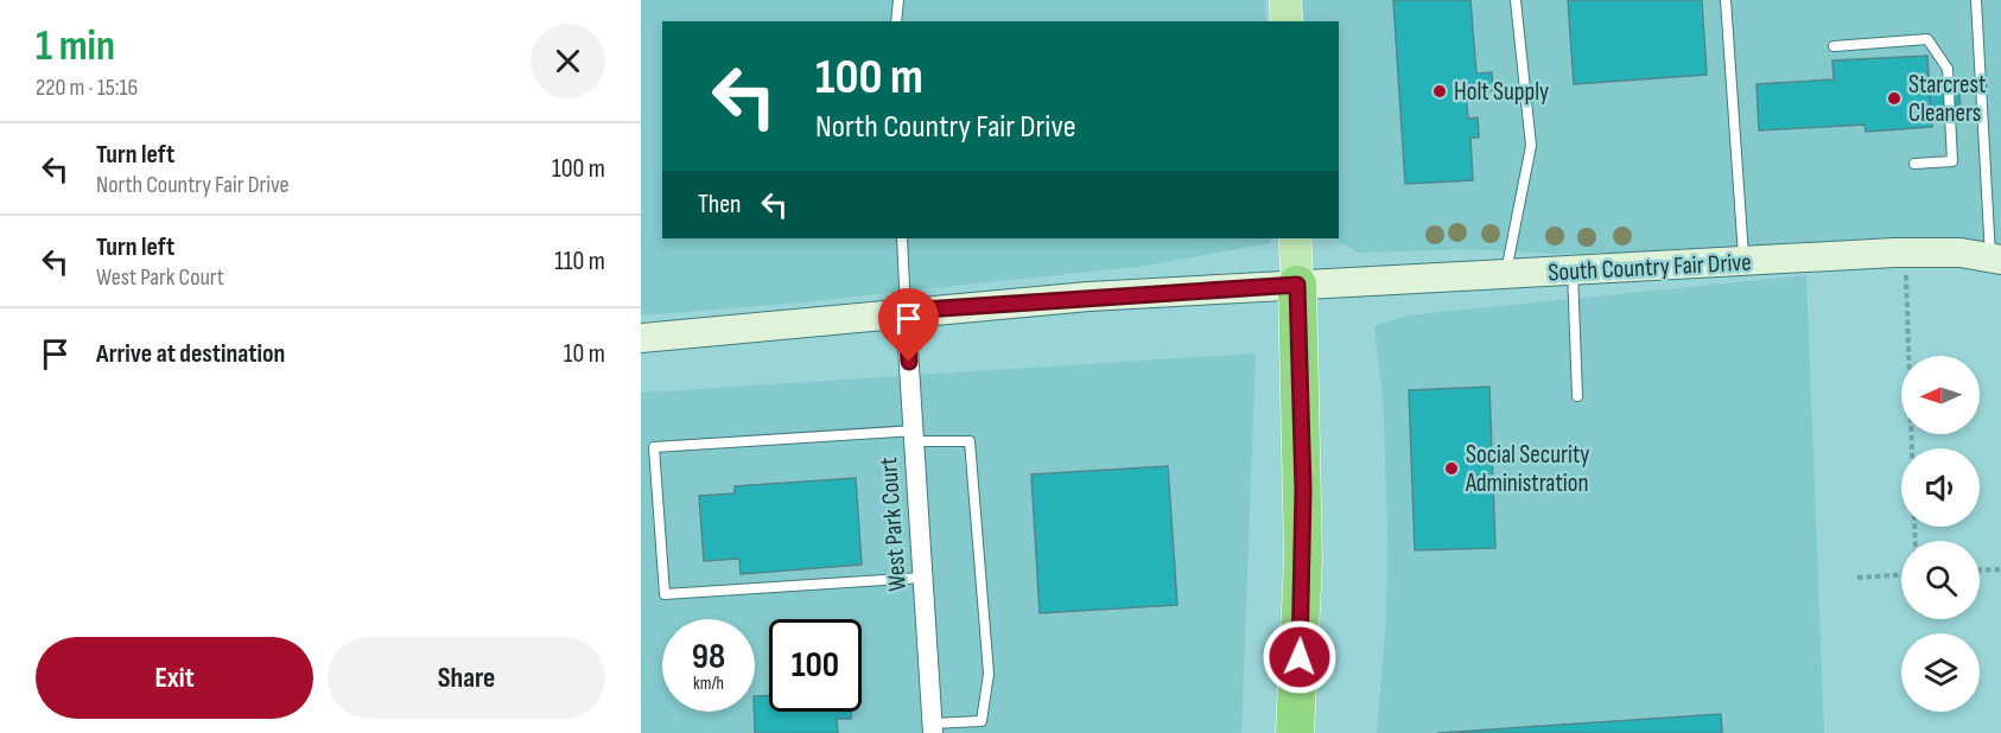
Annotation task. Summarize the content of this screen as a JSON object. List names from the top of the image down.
{
  "streets": {
    "street": ["South Country Fair Drive", "West Park Court"]
  },
  "crossings": [
    ["South Country Fair Drive", "West Park Court"]
  ],
  "places": ["Holt Supply", "Starcrest Cleaners", "Social Security Administration"],
  "north": "left",
  "page": {
    "heading": ["1 min", "220 m · 15:16"],
    "turn": ["100 m", "North Country Fair Drive"],
    "list": [
      {
        "name": "Turn left",
        "note": "North Country Fair Drive",
        "value": "100 m"
      },
      {
        "name": "Turn left",
        "note": "West Park Court",
        "value": "110 m"
      },
      {
        "name": "Arrive at destination",
        "value": "10 m"
      }
    ],
    "then": "Then",
    "speed": "98 km/h",
    "limit": "100",
    "buttons": ["Exit", "Share"]
  }
}
